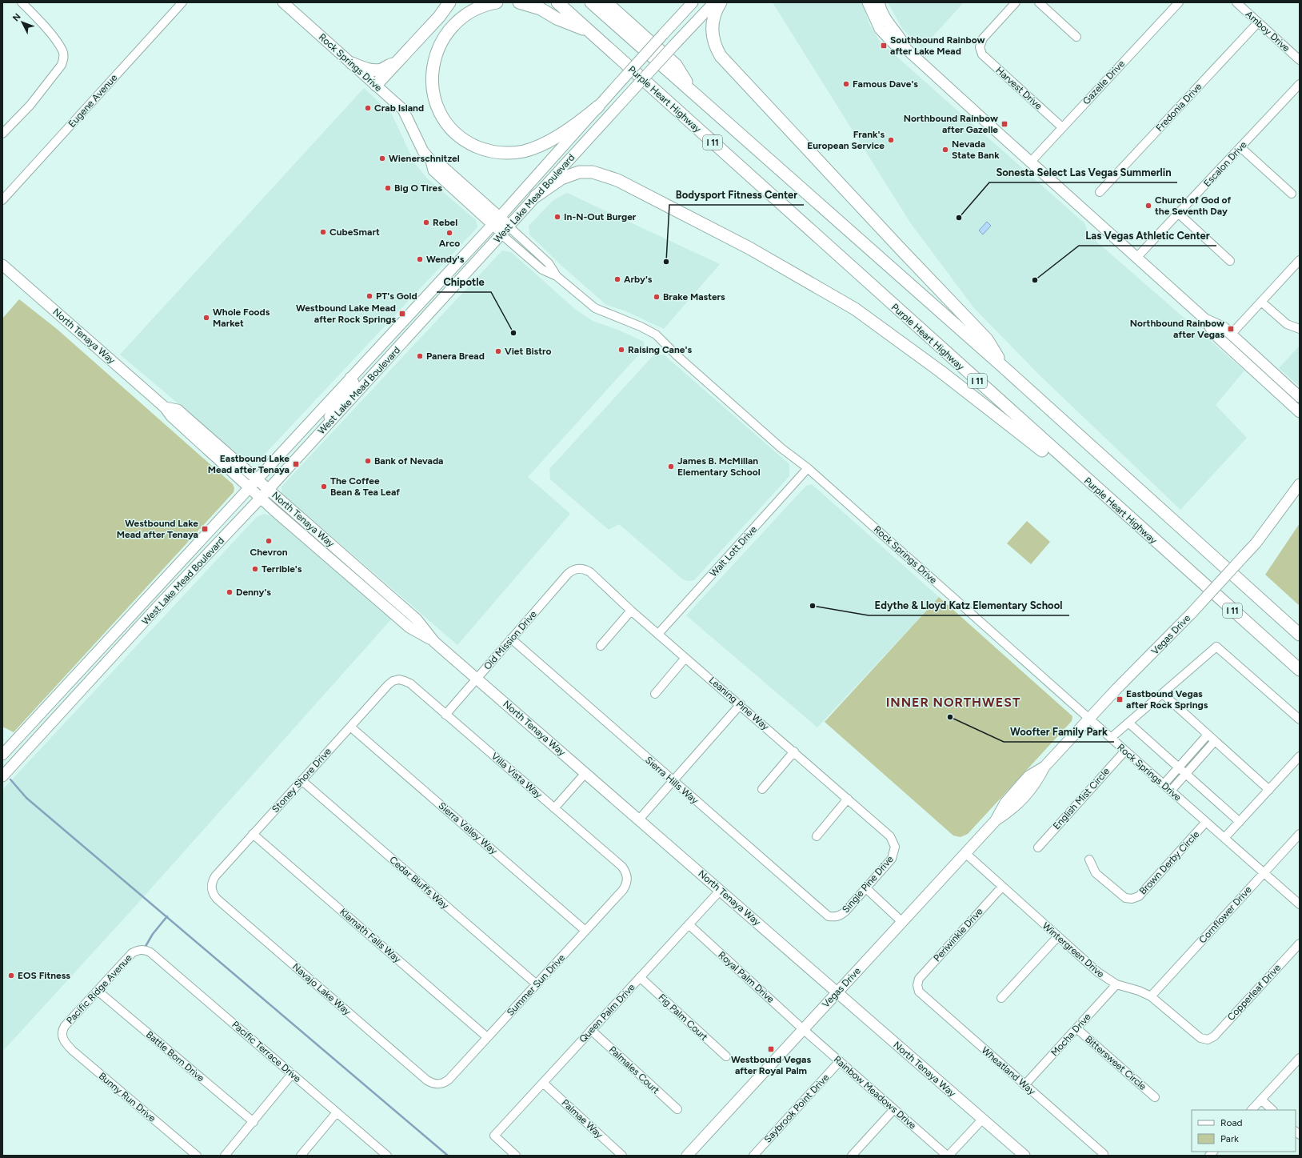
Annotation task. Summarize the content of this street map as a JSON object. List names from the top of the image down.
{
  "streets": {
    "highway": ["Purple Heart Highway", "I 11"],
    "main road": [
      "Rock Springs Drive",
      "West Lake Mead Boulevard",
      "North Tenaya Way",
      "Vegas Drive"
    ],
    "street": [
      "Amboy Drive",
      "Gazelle Drive",
      "Harvest Drive",
      "Eugene Avenue",
      "Fredonia Drive",
      "Escalon Drive",
      "Walt Lott Drive",
      "Old Mission Drive",
      "Leaning Pine Way",
      "Villa Vista Way",
      "Stoney Shore Drive",
      "Sierra Hills Way",
      "English Mist Circle",
      "Sierra Valley Way",
      "Brown Derby Circle",
      "Cedar Bluffs Way",
      "Single Pine Drive",
      "Cornflower Drive",
      "Periwinkle Drive",
      "Klamath Falls Way",
      "Wintergreen Drive",
      "Royal Palm Drive",
      "Summer Sun Drive",
      "Pacific Ridge Avenue",
      "Navajo Lake Way",
      "Copperleaf Drive",
      "Queen Palm Drive",
      "Fig Palm Court",
      "Mocha Drive",
      "Pacific Terrace Drive",
      "Battle Born Drive",
      "Bittersweet Circle",
      "Palmales Court",
      "Wheatland Way",
      "Rainbow Meadows Drive",
      "Bunny Run Drive",
      "Saybrook Point Drive",
      "Palmae Way"
    ]
  },
  "crossings": [
    ["Amboy Drive", "Fredonia Drive"],
    ["Rock Springs Drive", "West Lake Mead Boulevard"],
    ["Rock Springs Drive", "Walt Lott Drive"],
    ["Rock Springs Drive", "Vegas Drive"],
    ["Rock Springs Drive", "English Mist Circle"],
    ["Rock Springs Drive", "Brown Derby Circle"],
    ["Rock Springs Drive", "Cornflower Drive"],
    ["Gazelle Drive", "Harvest Drive"],
    ["West Lake Mead Boulevard", "North Tenaya Way"],
    ["North Tenaya Way", "Vegas Drive"],
    ["North Tenaya Way", "Old Mission Drive"],
    ["North Tenaya Way", "Queen Palm Drive"],
    ["Walt Lott Drive", "Leaning Pine Way"],
    ["Vegas Drive", "Wintergreen Drive"],
    ["Vegas Drive", "Royal Palm Drive"],
    ["Vegas Drive", "Rainbow Meadows Drive"],
    ["Old Mission Drive", "Leaning Pine Way"],
    ["Old Mission Drive", "Villa Vista Way"],
    ["Old Mission Drive", "Sierra Hills Way"],
    ["Leaning Pine Way", "Single Pine Drive"],
    ["Villa Vista Way", "Stoney Shore Drive"],
    ["Villa Vista Way", "Summer Sun Drive"],
    ["Stoney Shore Drive", "Sierra Valley Way"],
    ["Stoney Shore Drive", "Cedar Bluffs Way"],
    ["Stoney Shore Drive", "Klamath Falls Way"],
    ["Stoney Shore Drive", "Navajo Lake Way"],
    ["Sierra Hills Way", "Single Pine Drive"],
    ["Sierra Valley Way", "Summer Sun Drive"],
    ["Cedar Bluffs Way", "Summer Sun Drive"],
    ["Cornflower Drive", "Wintergreen Drive"],
    ["Periwinkle Drive", "Wintergreen Drive"],
    ["Periwinkle Drive", "Wheatland Way"],
    ["Klamath Falls Way", "Summer Sun Drive"],
    ["Wintergreen Drive", "Copperleaf Drive"],
    ["Wintergreen Drive", "Mocha Drive"],
    ["Royal Palm Drive", "Queen Palm Drive"],
    ["Royal Palm Drive", "Rainbow Meadows Drive"],
    ["Summer Sun Drive", "Navajo Lake Way"],
    ["Pacific Ridge Avenue", "Pacific Terrace Drive"],
    ["Pacific Ridge Avenue", "Battle Born Drive"],
    ["Pacific Ridge Avenue", "Bunny Run Drive"],
    ["Queen Palm Drive", "Fig Palm Court"],
    ["Queen Palm Drive", "Palmales Court"],
    ["Queen Palm Drive", "Palmae Way"],
    ["Mocha Drive", "Bittersweet Circle"],
    ["Mocha Drive", "Wheatland Way"],
    ["Rainbow Meadows Drive", "Saybrook Point Drive"]
  ],
  "districts": ["INNER NORTHWEST"],
  "places": {
    "transit": [
      "Southbound Rainbow after Lake Mead",
      "Northbound Rainbow after Gazelle",
      "Westbound Lake Mead after Rock Springs",
      "Northbound Rainbow after Vegas",
      "Eastbound Lake Mead after Tenaya",
      "Westbound Lake Mead after Tenaya",
      "Eastbound Vegas after Rock Springs",
      "Westbound Vegas after Royal Palm"
    ],
    "other": [
      "Famous Dave's",
      "Crab Island",
      "Frank's European Service",
      "Nevada State Bank",
      "Wienerschnitzel",
      "Big O Tires",
      "Church of God of the Seventh Day",
      "In-N-Out Burger",
      "Sonesta Select Las Vegas Summerlin",
      "Rebel",
      "CubeSmart",
      "Arco",
      "Wendy's",
      "Bodysport Fitness Center",
      "Arby's",
      "Las Vegas Athletic Center",
      "PT's Gold",
      "Brake Masters",
      "Whole Foods Market",
      "Chipotle",
      "Raising Cane's",
      "Viet Bistro",
      "Panera Bread",
      "Bank of Nevada",
      "James B. McMillan Elementary School",
      "The Coffee Bean & Tea Leaf",
      "Chevron",
      "Terrible's",
      "Denny's",
      "Edythe & Lloyd Katz Elementary School",
      "Woofter Family Park",
      "EOS Fitness"
    ]
  },
  "legend": ["Road", "Park"],
  "north": "top left"
}
